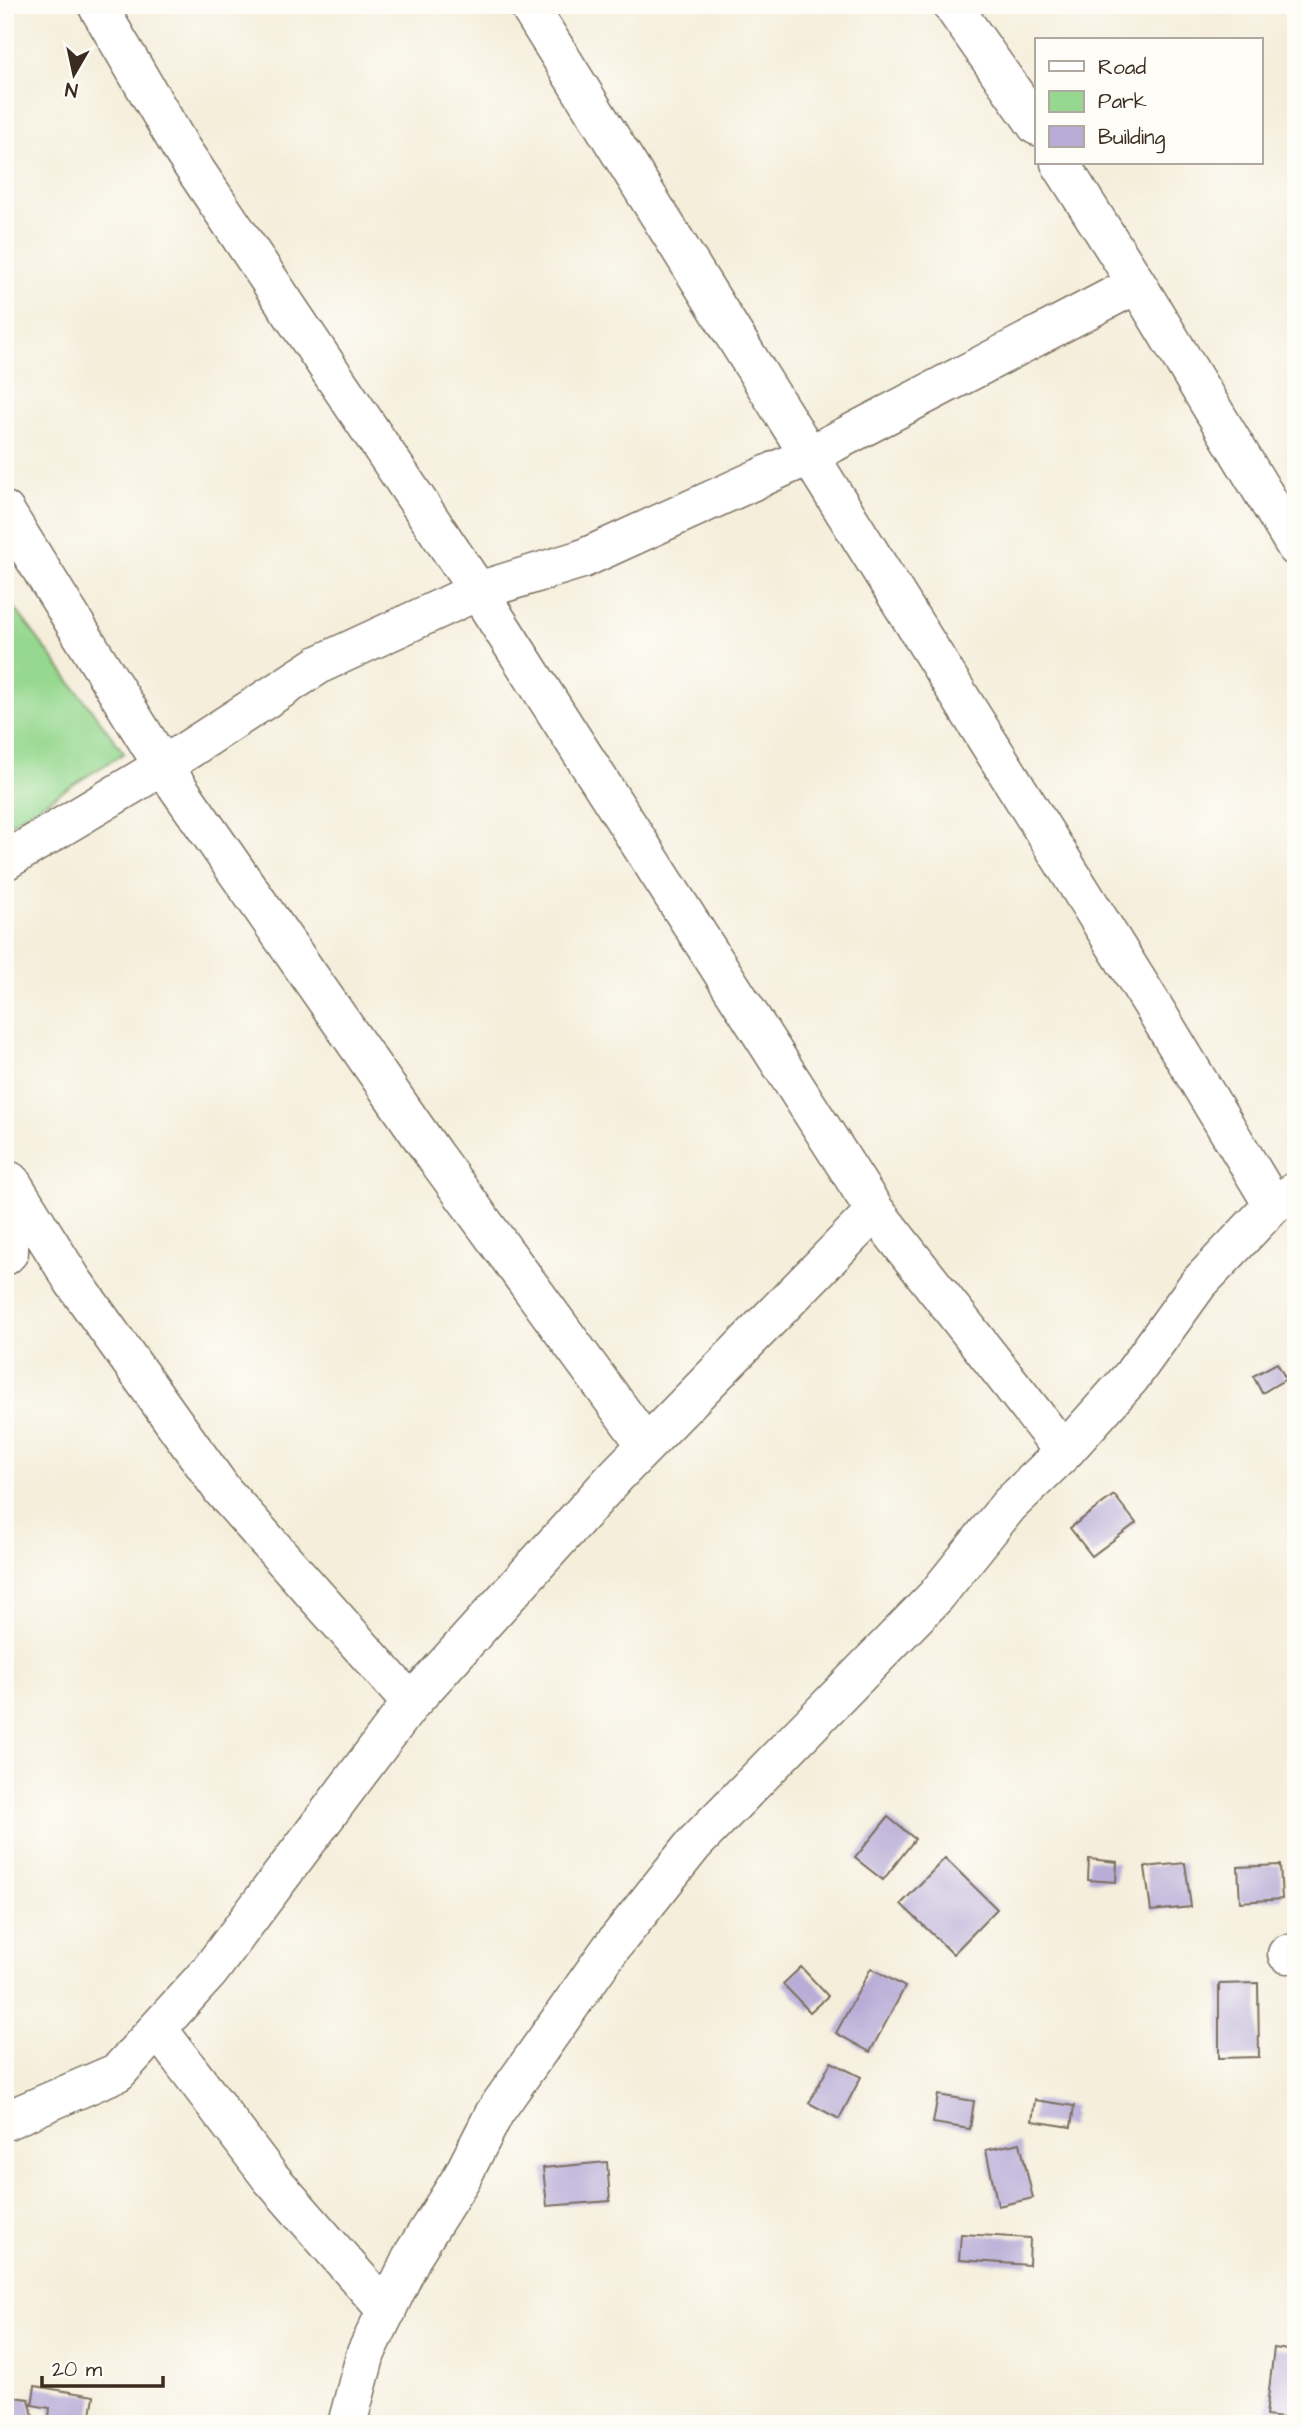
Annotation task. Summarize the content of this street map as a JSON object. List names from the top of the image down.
{
  "legend": ["Road", "Park", "Building"],
  "scale_bar": "20 m",
  "north": "bottom"
}
